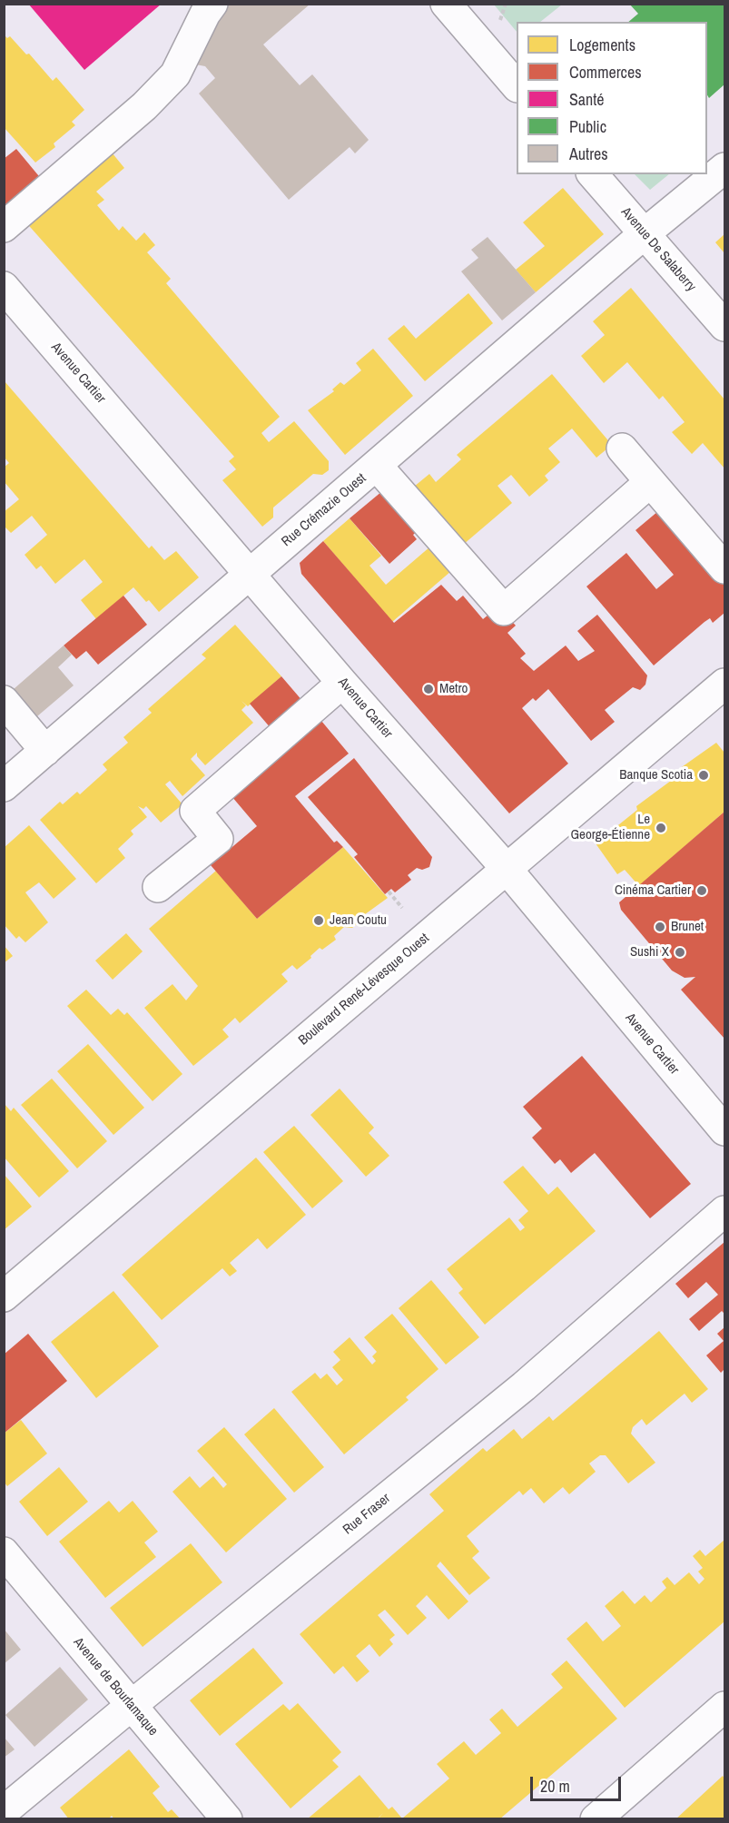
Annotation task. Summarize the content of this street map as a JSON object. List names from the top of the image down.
{
  "streets": {
    "street": [
      "Avenue De Salaberry",
      "Avenue Cartier",
      "Rue Crémazie Ouest",
      "Boulevard René-Lévesque Ouest",
      "Rue Fraser",
      "Avenue de Bourlamaque"
    ]
  },
  "crossings": [
    ["Avenue De Salaberry", "Rue Crémazie Ouest"],
    ["Avenue Cartier", "Rue Crémazie Ouest"],
    ["Avenue Cartier", "Boulevard René-Lévesque Ouest"],
    ["Rue Fraser", "Avenue de Bourlamaque"]
  ],
  "places": [
    "Metro",
    "Banque Scotia",
    "Le George-Étienne",
    "Cinéma Cartier",
    "Jean Coutu",
    "Brunet",
    "Sushi X"
  ],
  "legend": [
    "Logements",
    "Commerces",
    "Santé",
    "Public",
    "Autres"
  ],
  "scale_bar": "20 m"
}
